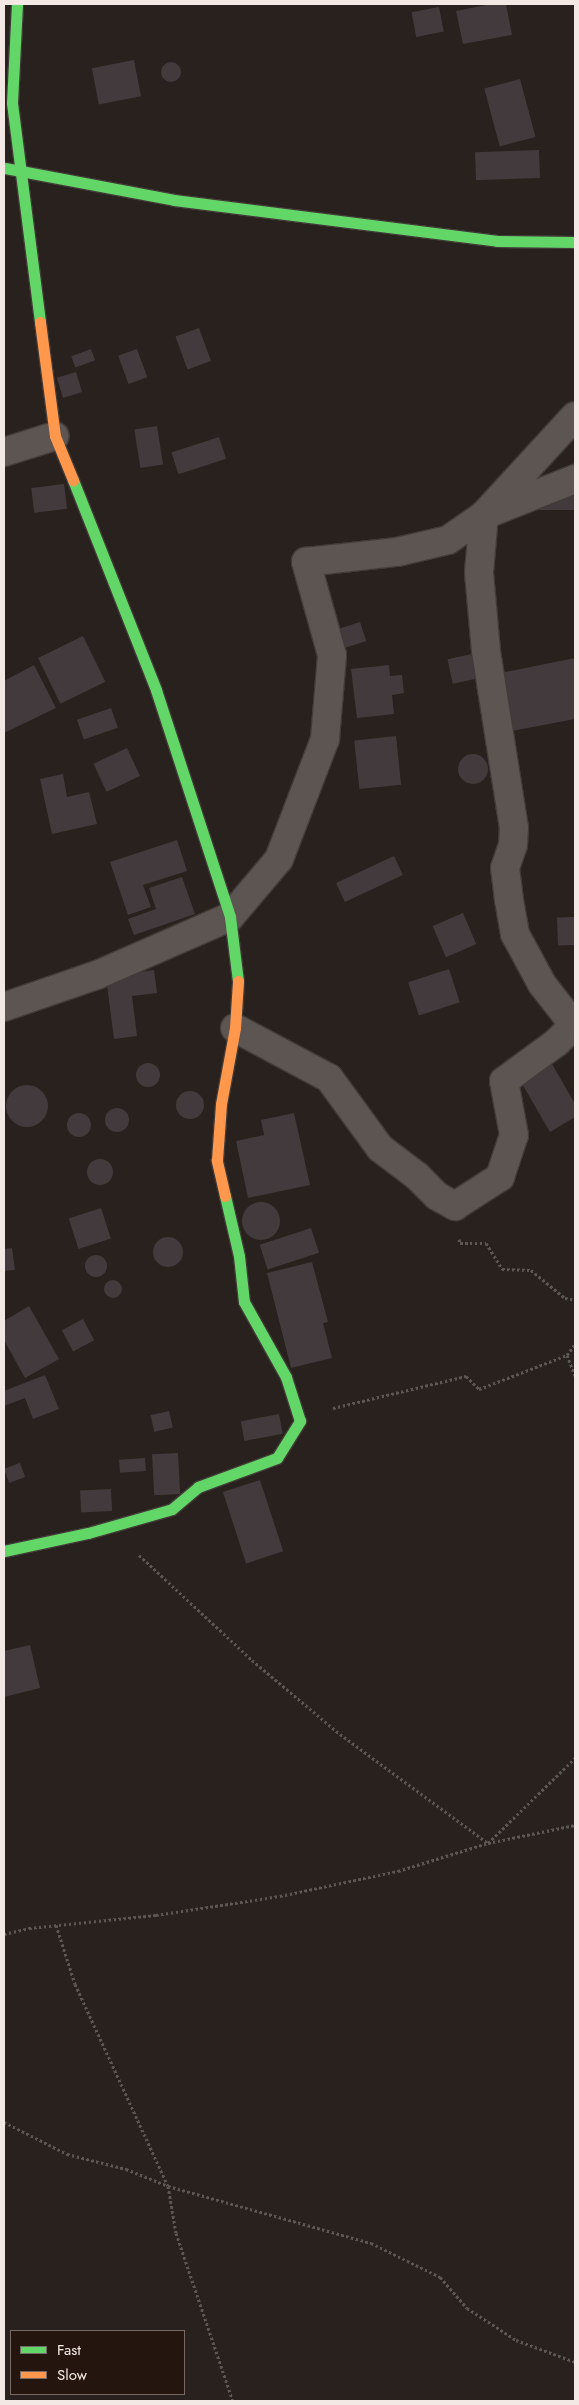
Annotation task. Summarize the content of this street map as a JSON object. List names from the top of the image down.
{
  "legend": ["Fast", "Slow"]
}
